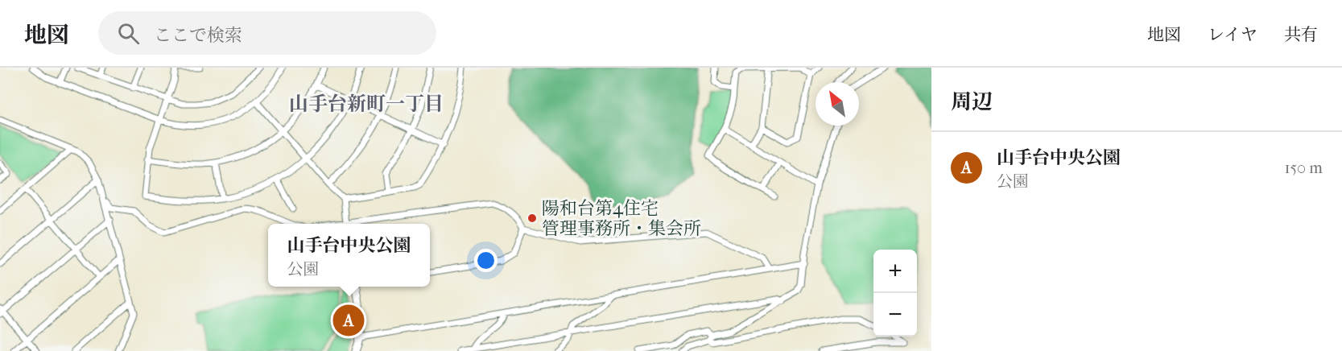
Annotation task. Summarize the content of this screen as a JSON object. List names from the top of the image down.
{
  "districts": ["山手台新町一丁目"],
  "places": ["陽和台第4住宅 管理事務所・集会所"],
  "north": "top left",
  "page": {
    "header": "地図",
    "search": "ここで検索",
    "nav": ["地図", "レイヤ", "共有"],
    "heading": "周辺",
    "list": [
      {
        "mark": "A",
        "name": "山手台中央公園",
        "note": "公園",
        "value": "150 m"
      }
    ],
    "popup": ["山手台中央公園", "公園"],
    "map_buttons": ["+", "−"],
    "pins": "A"
  }
}
